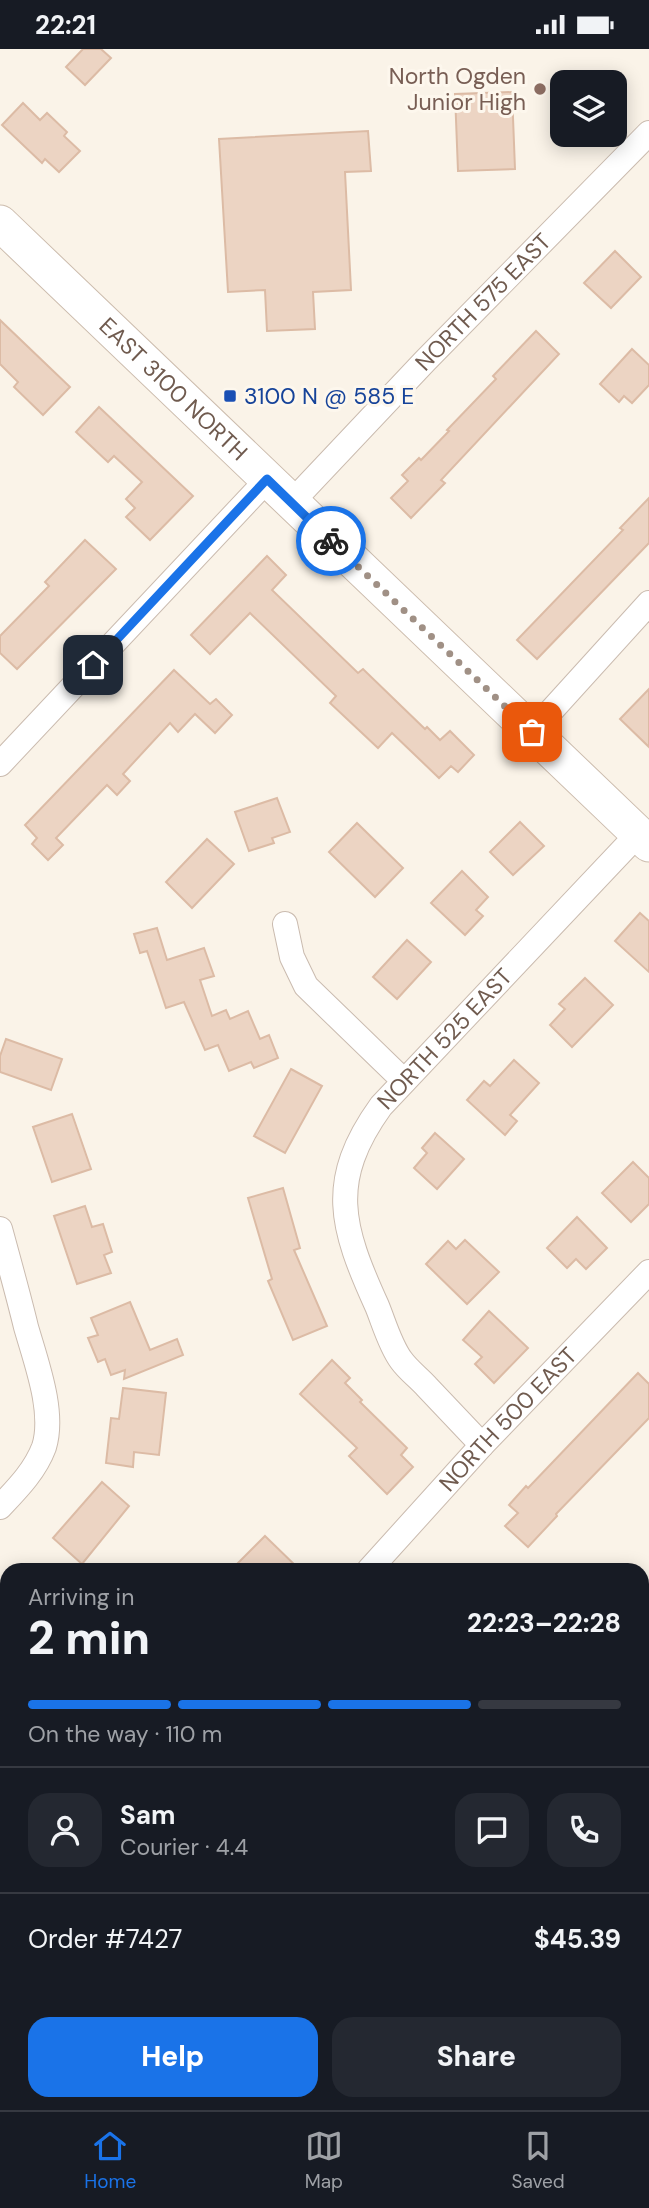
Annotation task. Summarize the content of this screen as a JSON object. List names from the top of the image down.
{
  "streets": {
    "main road": ["EAST 3100 NORTH"],
    "street": ["NORTH 575 EAST", "NORTH 525 EAST", "NORTH 500 EAST"]
  },
  "crossings": [
    ["NORTH 575 EAST", "EAST 3100 NORTH"],
    ["EAST 3100 NORTH", "NORTH 525 EAST"],
    ["NORTH 525 EAST", "NORTH 500 EAST"]
  ],
  "places": {
    "other": ["North Ogden Junior High"],
    "transit": ["3100 N @ 585 E"]
  },
  "page": {
    "status": "22:21",
    "heading": ["2 min", "Arriving in", "22:23–22:28"],
    "panel": [
      "Sam",
      "Courier · 4.4",
      "Order #7427",
      "$45.39"
    ],
    "bar": "On the way · 110 m",
    "buttons": ["Help", "Share"],
    "tabs": ["Home", "Map", "Saved"]
  }
}
